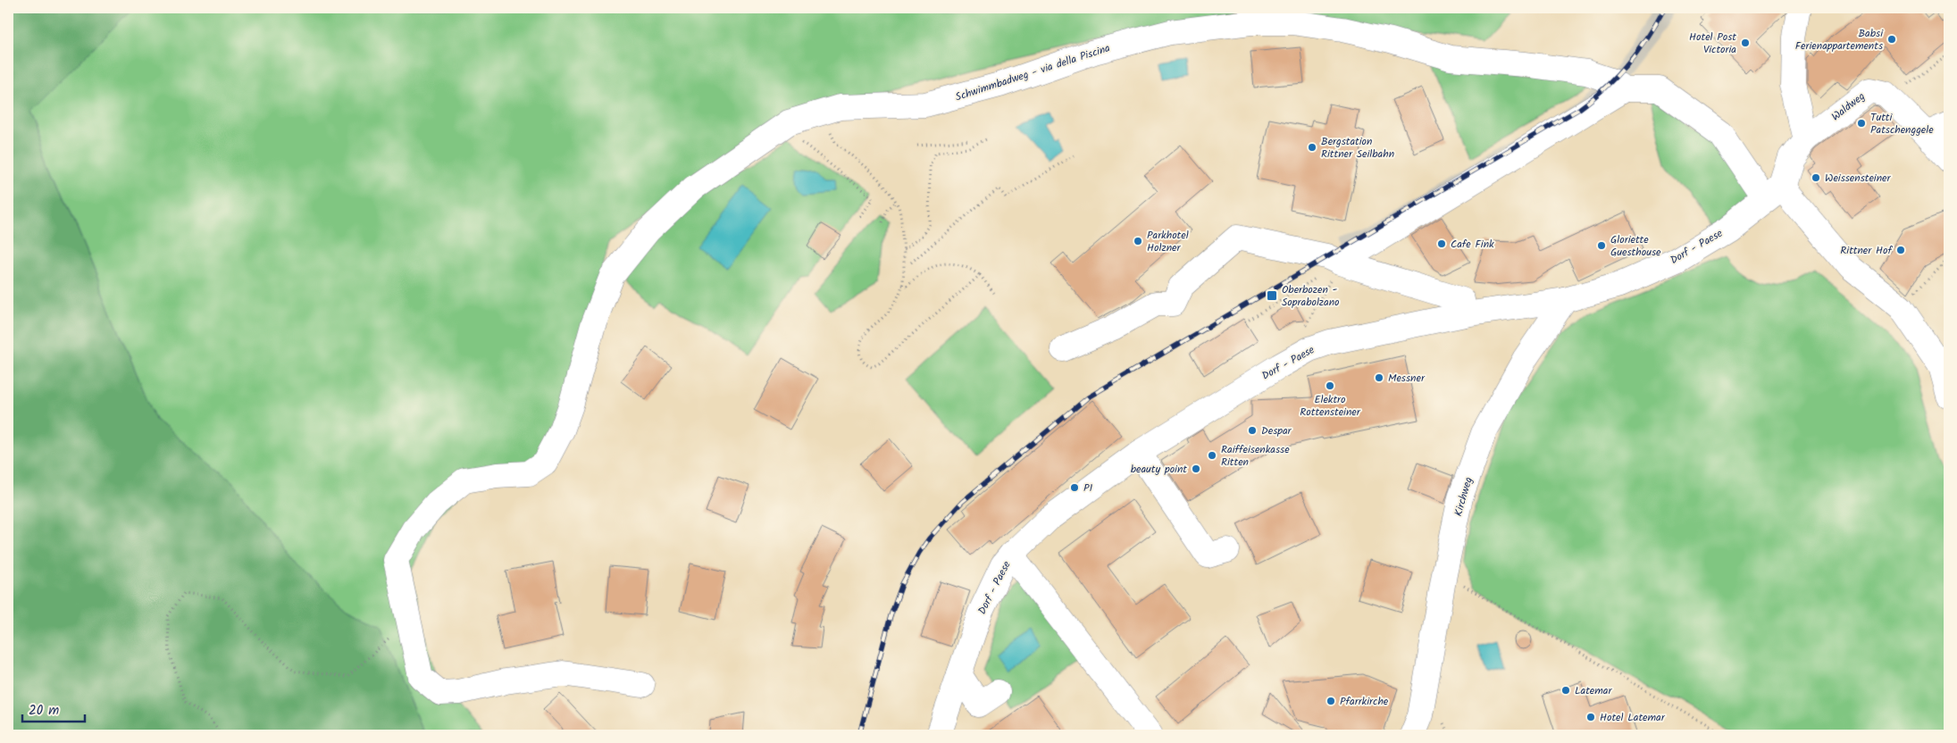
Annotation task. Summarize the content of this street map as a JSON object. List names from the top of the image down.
{
  "streets": {
    "street": [
      "Schwimmbadweg - via della Piscina",
      "Waldweg",
      "Dorf - Paese",
      "Kirchweg"
    ]
  },
  "crossings": [
    ["Schwimmbadweg - via della Piscina", "Dorf - Paese"],
    ["Dorf - Paese", "Kirchweg"]
  ],
  "places": {
    "other": [
      "Babsi Ferienappartements",
      "Hotel Post Victoria",
      "Tutti Patschenggele",
      "Bergstation Rittner Seilbahn",
      "Weissensteiner",
      "Parkhotel Holzner",
      "Cafe Fink",
      "Gloriette Guesthouse",
      "Rittner Hof",
      "Messner",
      "Elektro Rottensteiner",
      "Despar",
      "Raiffeisenkasse Ritten",
      "beauty point",
      "P1",
      "Latemar",
      "Pfarrkirche",
      "Hotel Latemar"
    ],
    "transit": ["Oberbozen - Soprabolzano"]
  },
  "scale_bar": "20 m"
}
